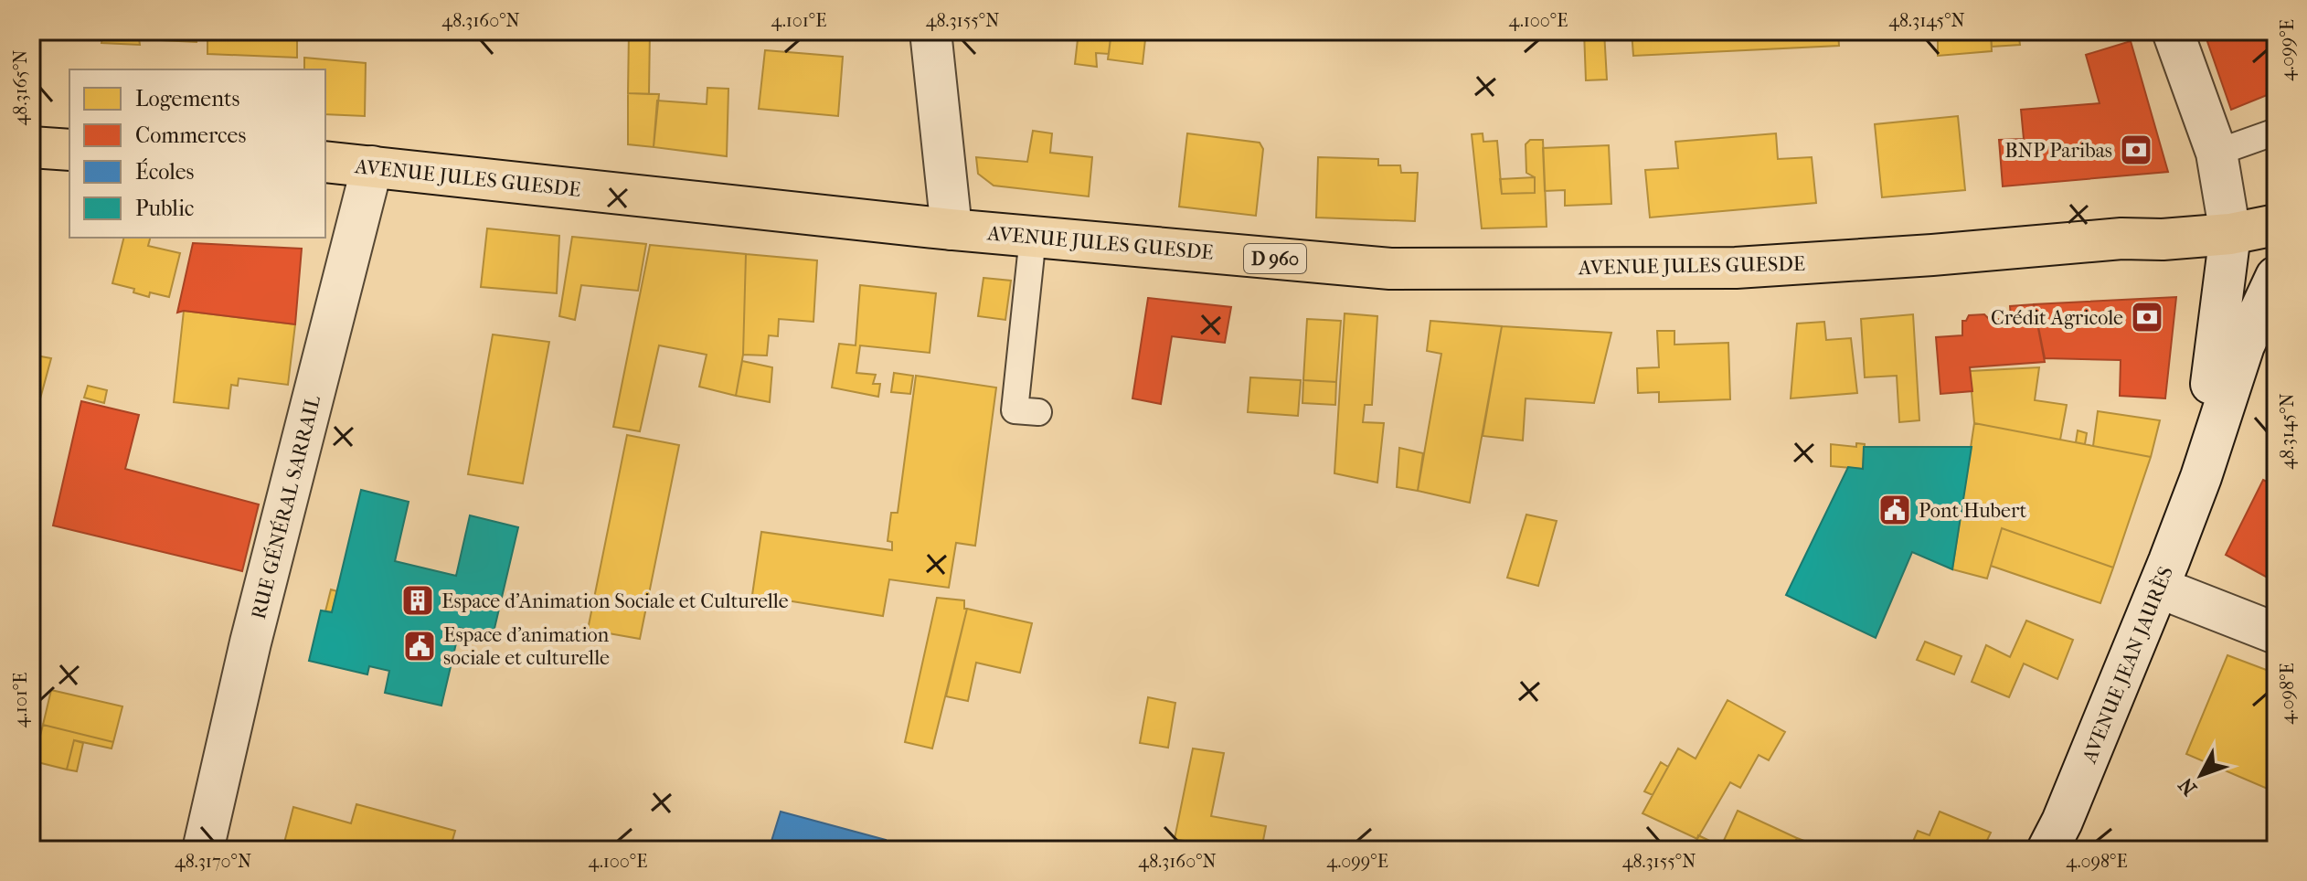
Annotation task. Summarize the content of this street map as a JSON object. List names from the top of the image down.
{
  "streets": {
    "main road": ["AVENUE JULES GUESDE", "D 960"],
    "street": ["RUE GÉNÉRAL SARRAIL", "AVENUE JEAN JAURÈS"]
  },
  "crossings": [
    ["AVENUE JULES GUESDE", "D 960"],
    ["AVENUE JULES GUESDE", "RUE GÉNÉRAL SARRAIL"],
    ["AVENUE JULES GUESDE", "AVENUE JEAN JAURÈS"],
    ["D 960", "AVENUE JEAN JAURÈS"]
  ],
  "places": {
    "bank": ["BNP Paribas", "Crédit Agricole"],
    "public building": ["Pont Hubert", "Espace d'animation sociale et culturelle"],
    "building": ["Espace d’Animation Sociale et Culturelle"]
  },
  "legend": [
    "Logements",
    "Commerces",
    "Écoles",
    "Public"
  ],
  "north": "bottom left",
  "coordinates": [
    "48.3160°N",
    "4.101°E",
    "48.3155°N",
    "4.100°E",
    "48.3145°N",
    "4.099°E",
    "48.3165°N",
    "4.098°E",
    "48.3170°N"
  ]
}
